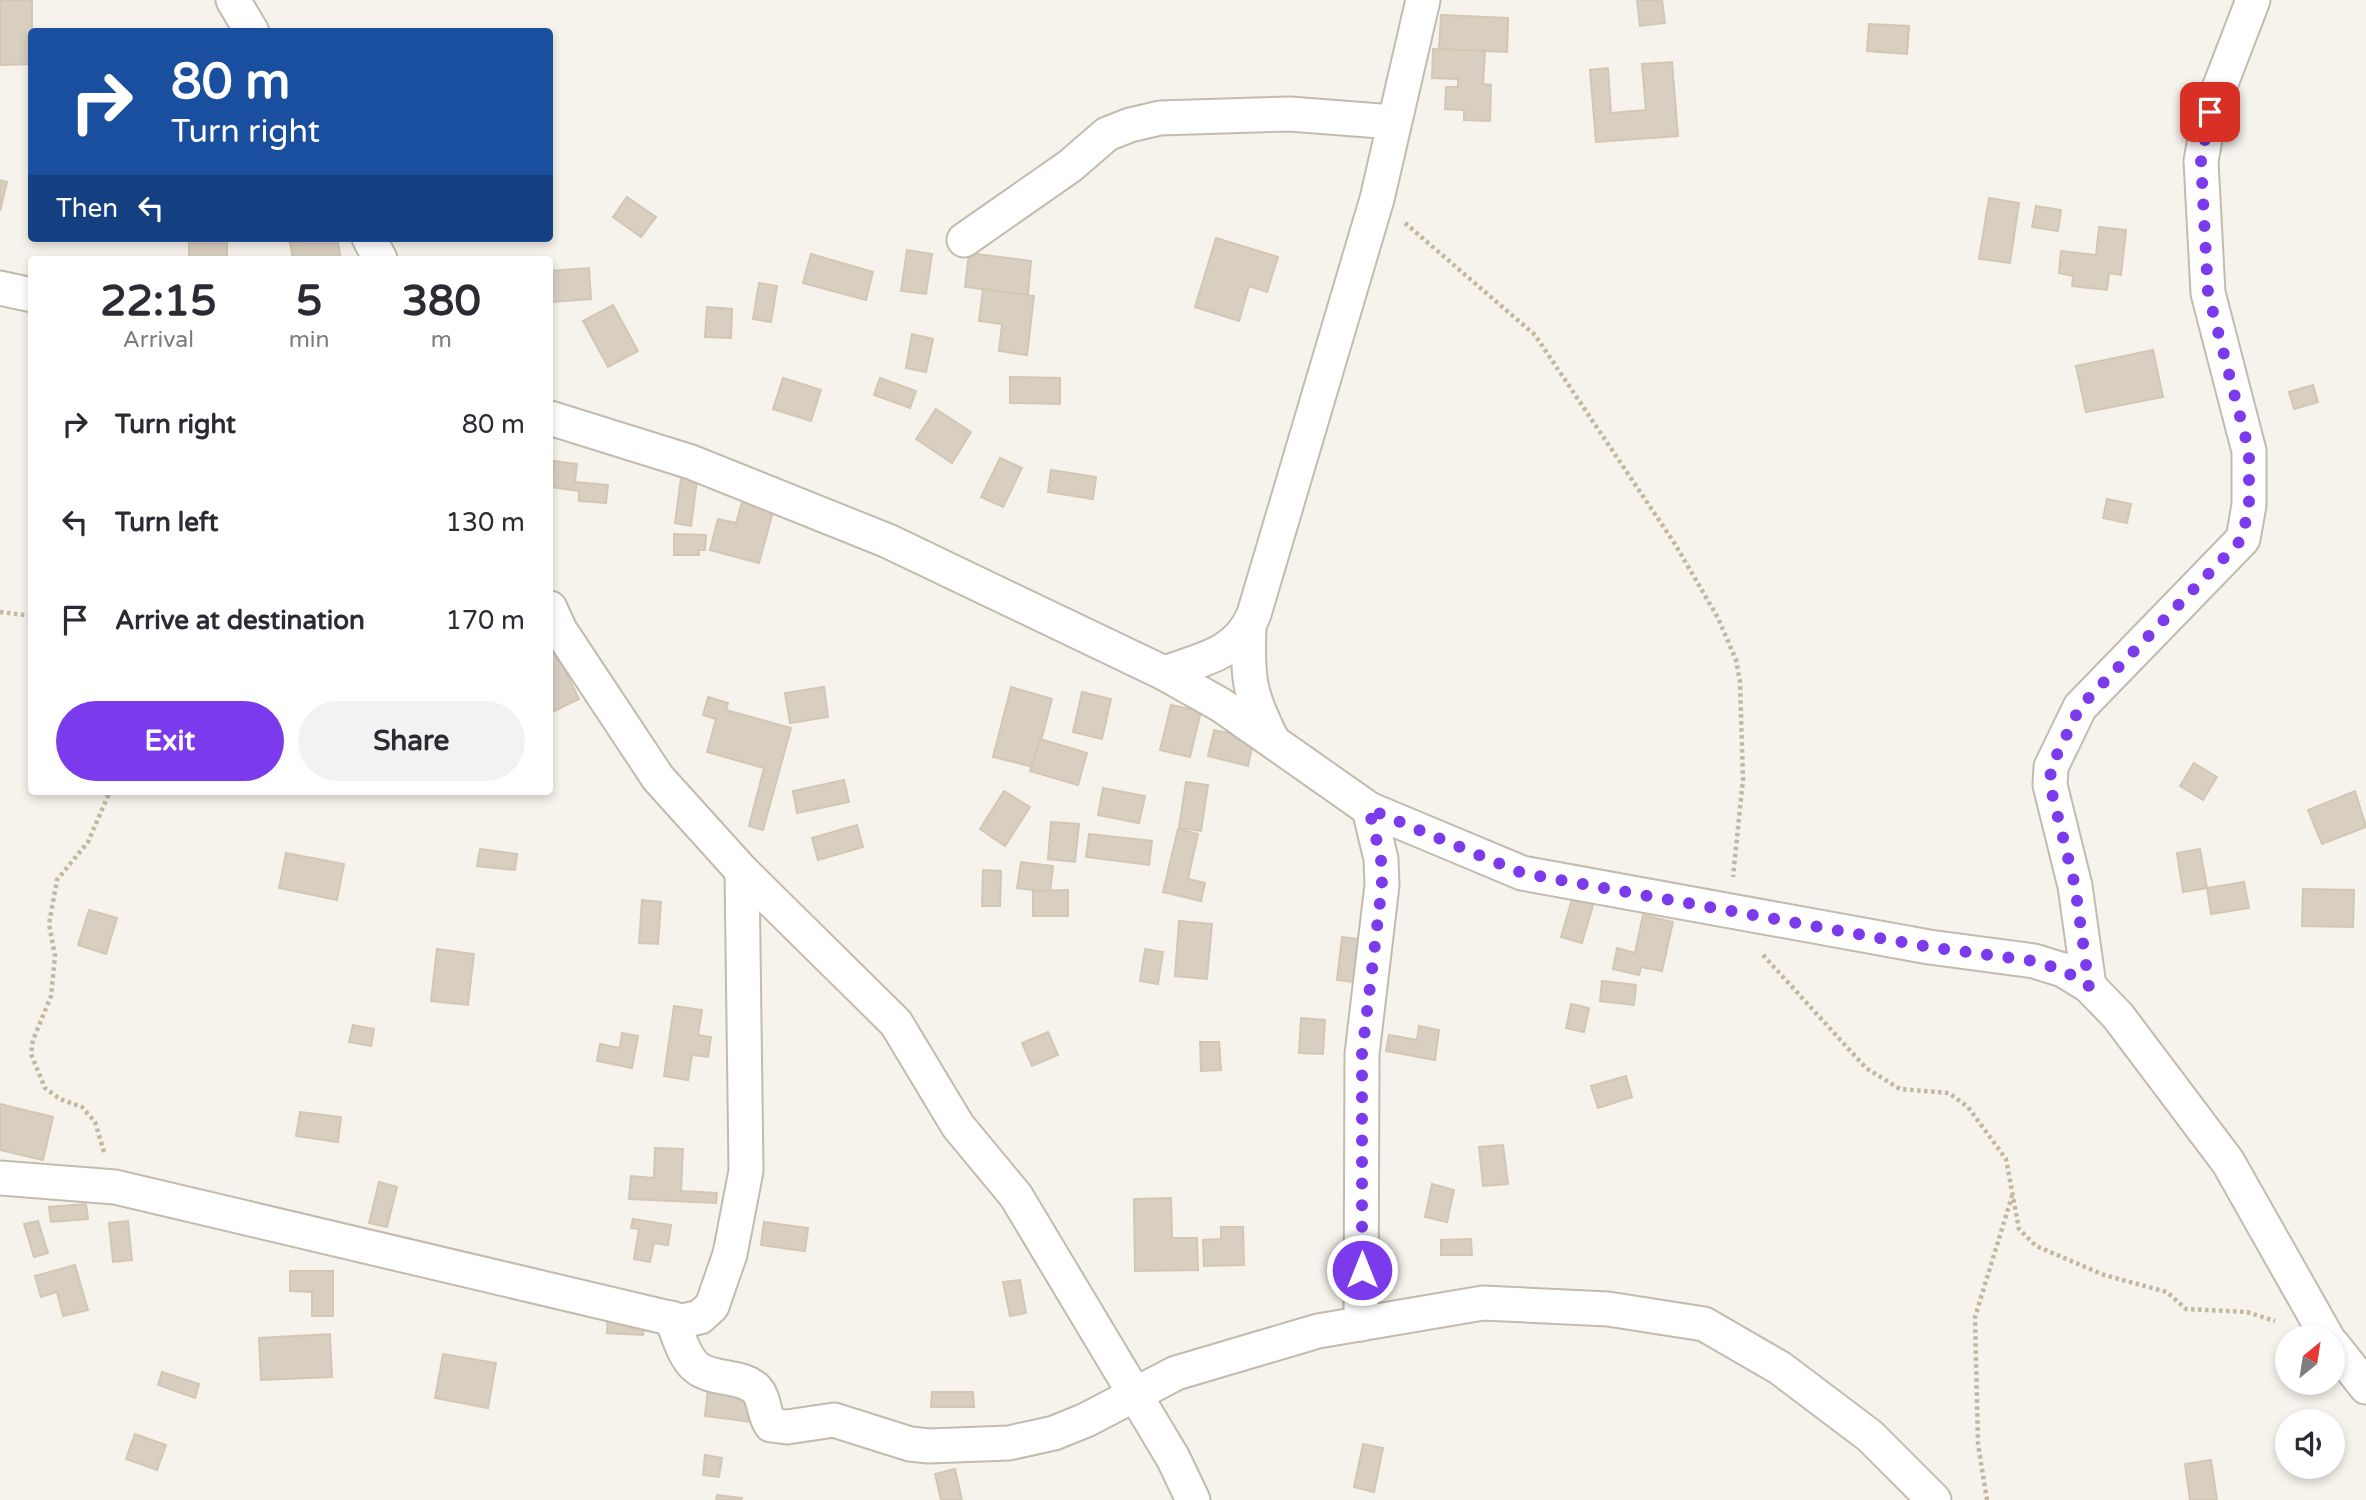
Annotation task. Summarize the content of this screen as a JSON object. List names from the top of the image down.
{
  "north": "top right",
  "page": {
    "turn": ["80 m", "Turn right"],
    "then": "Then",
    "eta": [
      "22:15",
      "Arrival",
      "5",
      "min",
      "380",
      "m"
    ],
    "list": [
      {
        "name": "Turn right",
        "value": "80 m"
      },
      {
        "name": "Turn left",
        "value": "130 m"
      },
      {
        "name": "Arrive at destination",
        "value": "170 m"
      }
    ],
    "buttons": ["Exit", "Share"]
  }
}
